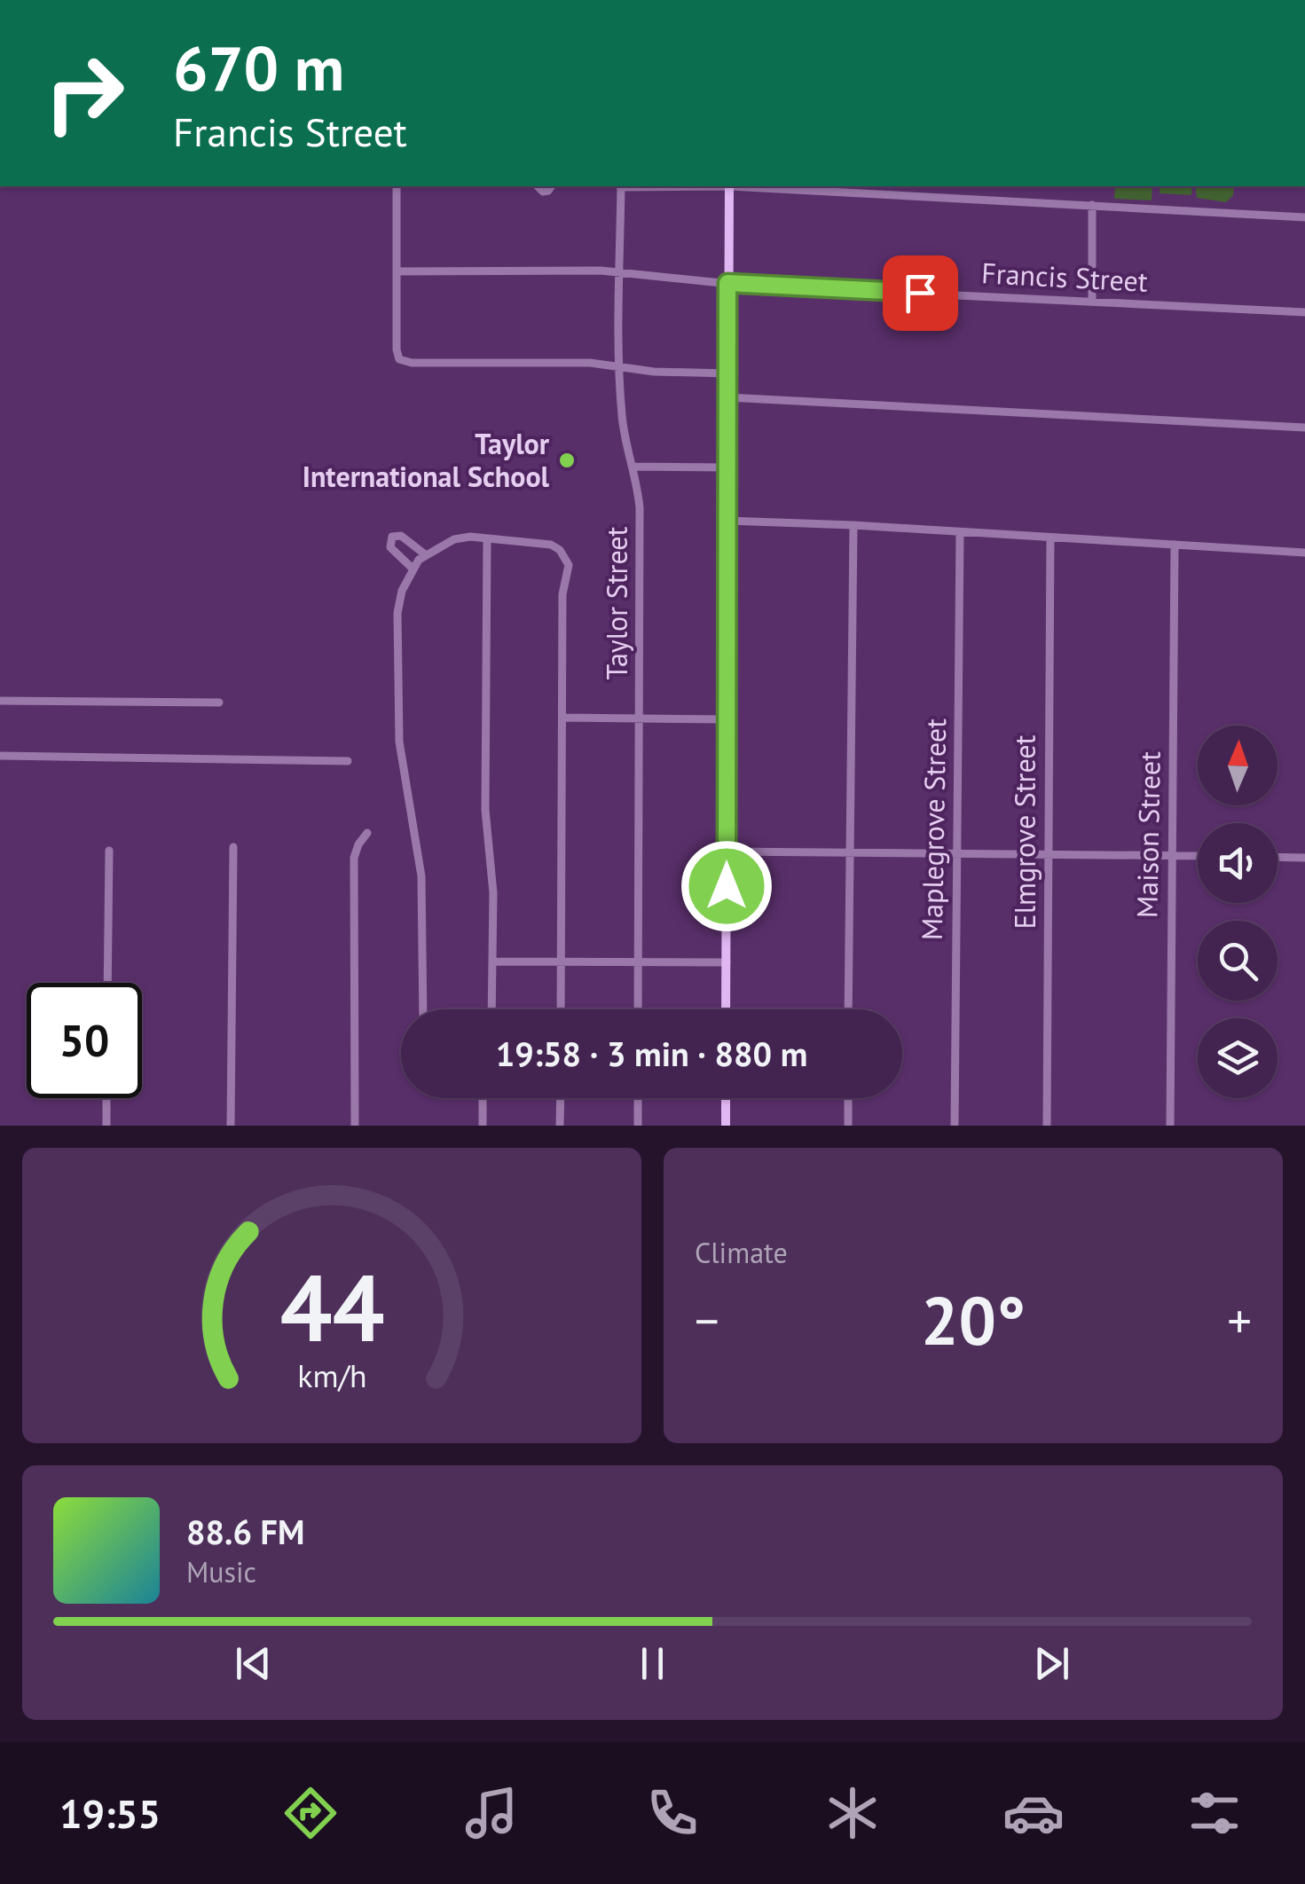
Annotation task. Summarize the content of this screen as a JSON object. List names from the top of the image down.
{
  "streets": {
    "street": [
      "Francis Street",
      "Taylor Street",
      "Maplegrove Street",
      "Elmgrove Street",
      "Maison Street"
    ]
  },
  "crossings": [
    ["Francis Street", "Taylor Street"]
  ],
  "places": ["Taylor International School"],
  "north": "top",
  "page": {
    "turn": ["670 m", "Francis Street"],
    "limit": "50",
    "trip": "19:58 · 3 min · 880 m",
    "tile": "Climate",
    "heat": ["−", "20°", "+"],
    "song": ["88.6 FM", "Music"],
    "tabs": "19:55",
    "gauge": ["44", "km/h"]
  }
}
